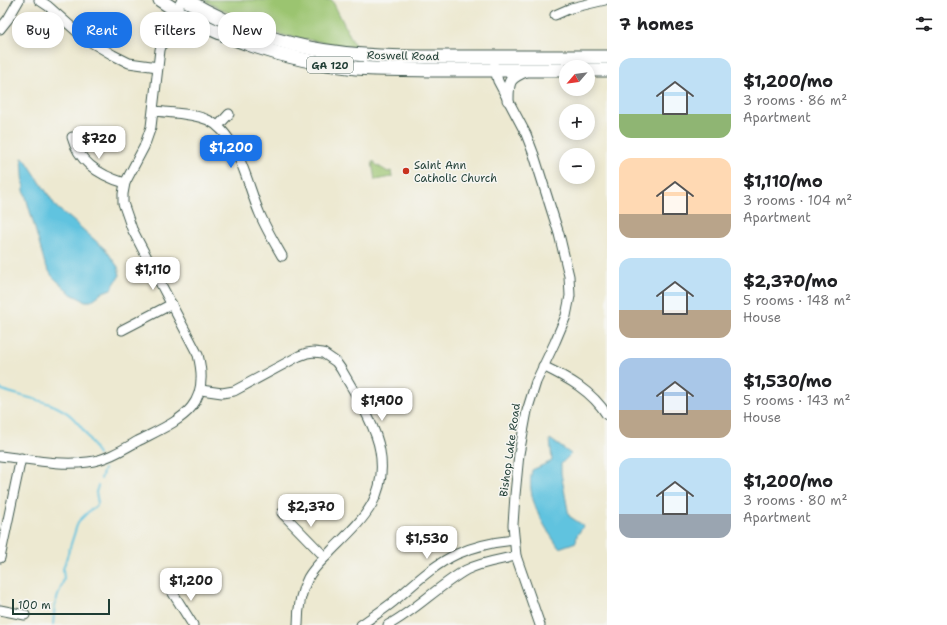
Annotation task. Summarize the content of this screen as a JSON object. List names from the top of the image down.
{
  "streets": {
    "highway": ["Roswell Road", "GA 120"],
    "street": ["Bishop Lake Road"]
  },
  "crossings": [
    ["Roswell Road", "Bishop Lake Road"]
  ],
  "places": ["Saint Ann Catholic Church"],
  "scale_bar": "100 m",
  "north": "bottom left",
  "page": {
    "heading": "7 homes",
    "chip": [
      "Buy",
      "Rent",
      "Filters",
      "New"
    ],
    "list": [
      {
        "name": "$1,200/mo",
        "note": "3 rooms · 86 m² · Apartment"
      },
      {
        "name": "$1,110/mo",
        "note": "3 rooms · 104 m² · Apartment"
      },
      {
        "name": "$2,370/mo",
        "note": "5 rooms · 148 m² · House"
      },
      {
        "name": "$1,530/mo",
        "note": "5 rooms · 143 m² · House"
      },
      {
        "name": "$1,200/mo",
        "note": "3 rooms · 80 m² · Apartment"
      }
    ],
    "map_buttons": ["+", "−"],
    "price": [
      "$720",
      "$1,200",
      "$1,110",
      "$1,900",
      "$2,370",
      "$1,530",
      "$1,200"
    ],
    "scale": "100 m"
  }
}
